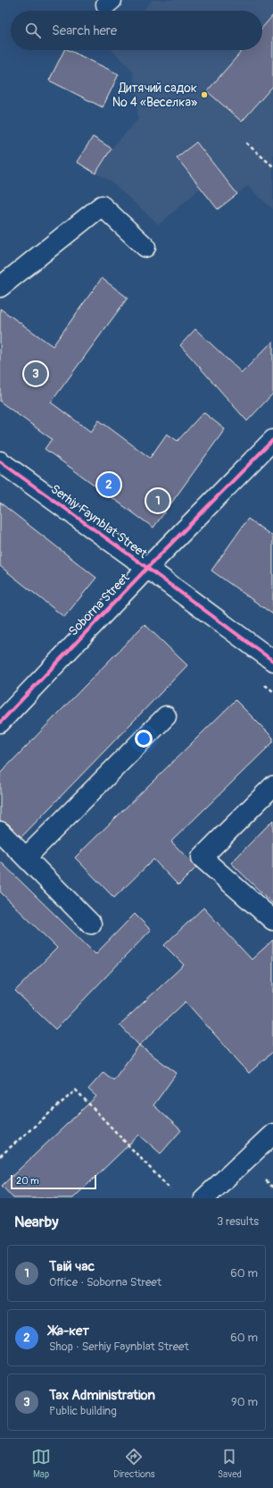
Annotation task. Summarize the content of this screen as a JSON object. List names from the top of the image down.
{
  "streets": {
    "street": ["Serhiy Faynblat Street", "Soborna Street"]
  },
  "crossings": [
    ["Serhiy Faynblat Street", "Soborna Street"]
  ],
  "places": ["Дитячий садок № 4 «Веселка»"],
  "scale_bar": "20 m",
  "page": {
    "search": "Search here",
    "pins": ["3", "2", "1"],
    "scale": "20 m",
    "heading": ["Nearby", "3 results"],
    "list": [
      {
        "mark": "1",
        "name": "Твій час",
        "note": "Office · Soborna Street",
        "value": "60 m"
      },
      {
        "mark": "2",
        "name": "Жа-кет",
        "note": "Shop · Serhiy Faynblat Street",
        "value": "60 m"
      },
      {
        "mark": "3",
        "name": "Tax Administration",
        "note": "Public building",
        "value": "90 m"
      }
    ],
    "nav": ["Map", "Directions", "Saved"]
  }
}
